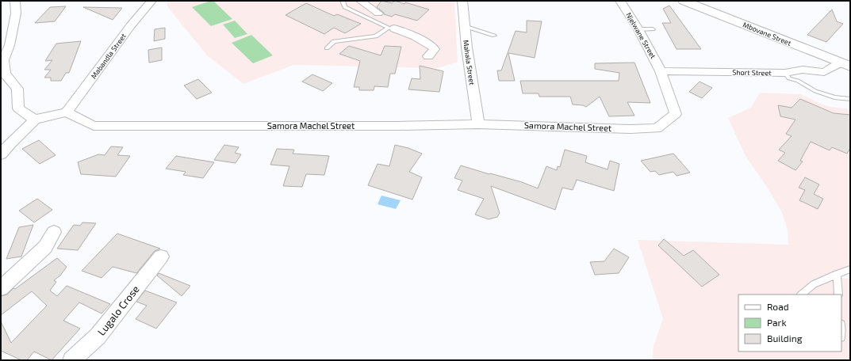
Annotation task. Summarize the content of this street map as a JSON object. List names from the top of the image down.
{
  "streets": {
    "street": [
      "Mbovane Street",
      "Njelwane Street",
      "Mabandla Street",
      "Mahala Street",
      "Short Street",
      "Samora Machel Street",
      "Lugalo Crose"
    ]
  },
  "crossings": [
    ["Mbovane Street", "Short Street"],
    ["Njelwane Street", "Short Street"],
    ["Njelwane Street", "Samora Machel Street"],
    ["Mabandla Street", "Samora Machel Street"],
    ["Mahala Street", "Samora Machel Street"],
    ["Short Street", "Samora Machel Street"]
  ],
  "legend": ["Road", "Park", "Building"]
}
